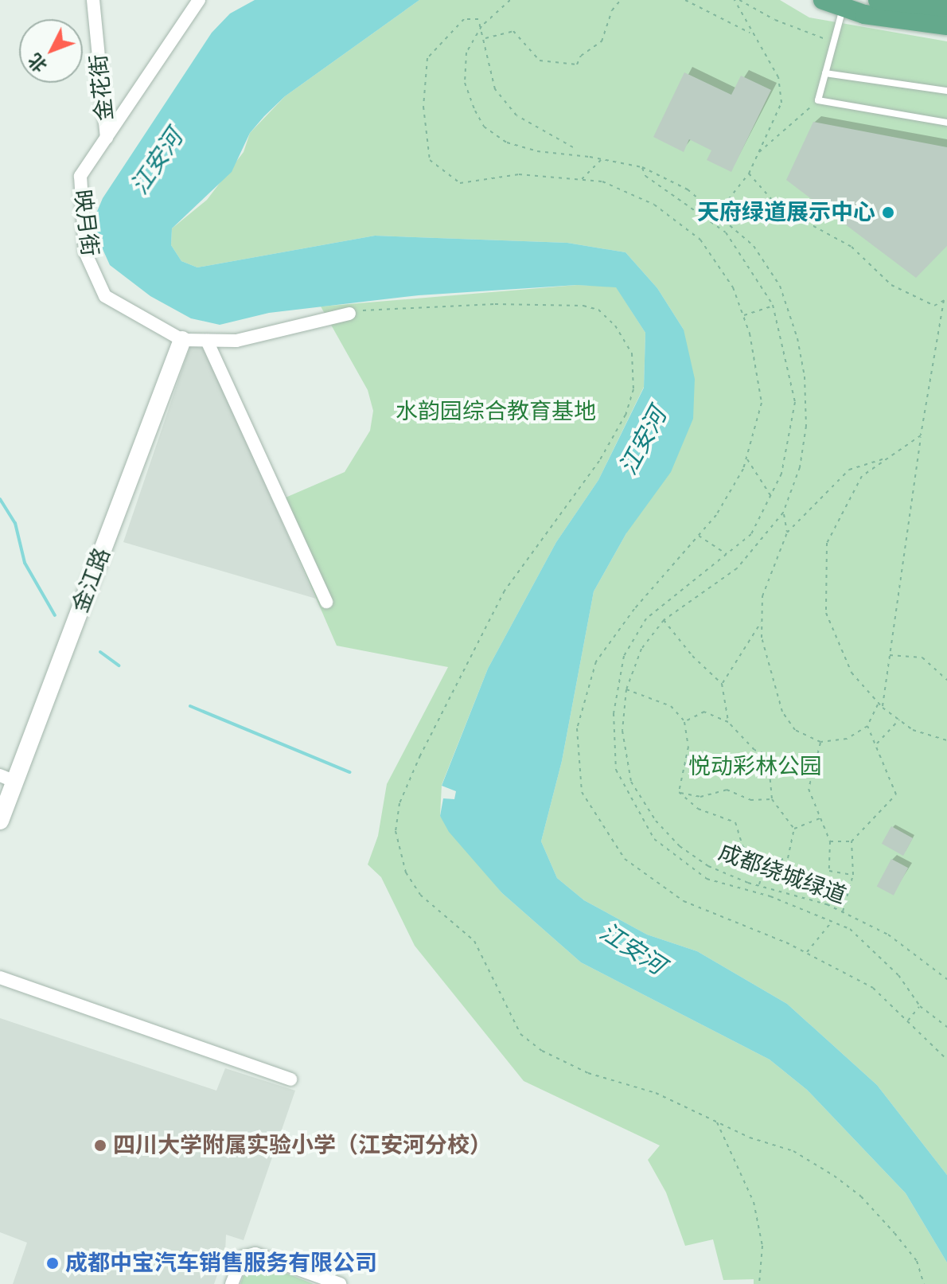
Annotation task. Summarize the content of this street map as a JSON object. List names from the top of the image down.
{
  "streets": {
    "street": ["金花街", "映月街", "金江路"],
    "path": ["成都绕城绿道"]
  },
  "crossings": [
    ["金花街", "映月街"],
    ["映月街", "金江路"]
  ],
  "water": ["江安河"],
  "parks": ["水韵园综合教育基地", "悦动彩林公园"],
  "places": ["天府绿道展示中心", "四川大学附属实验小学（江安河分校）", "成都中宝汽车销售服务有限公司"],
  "north": "bottom left"
}
